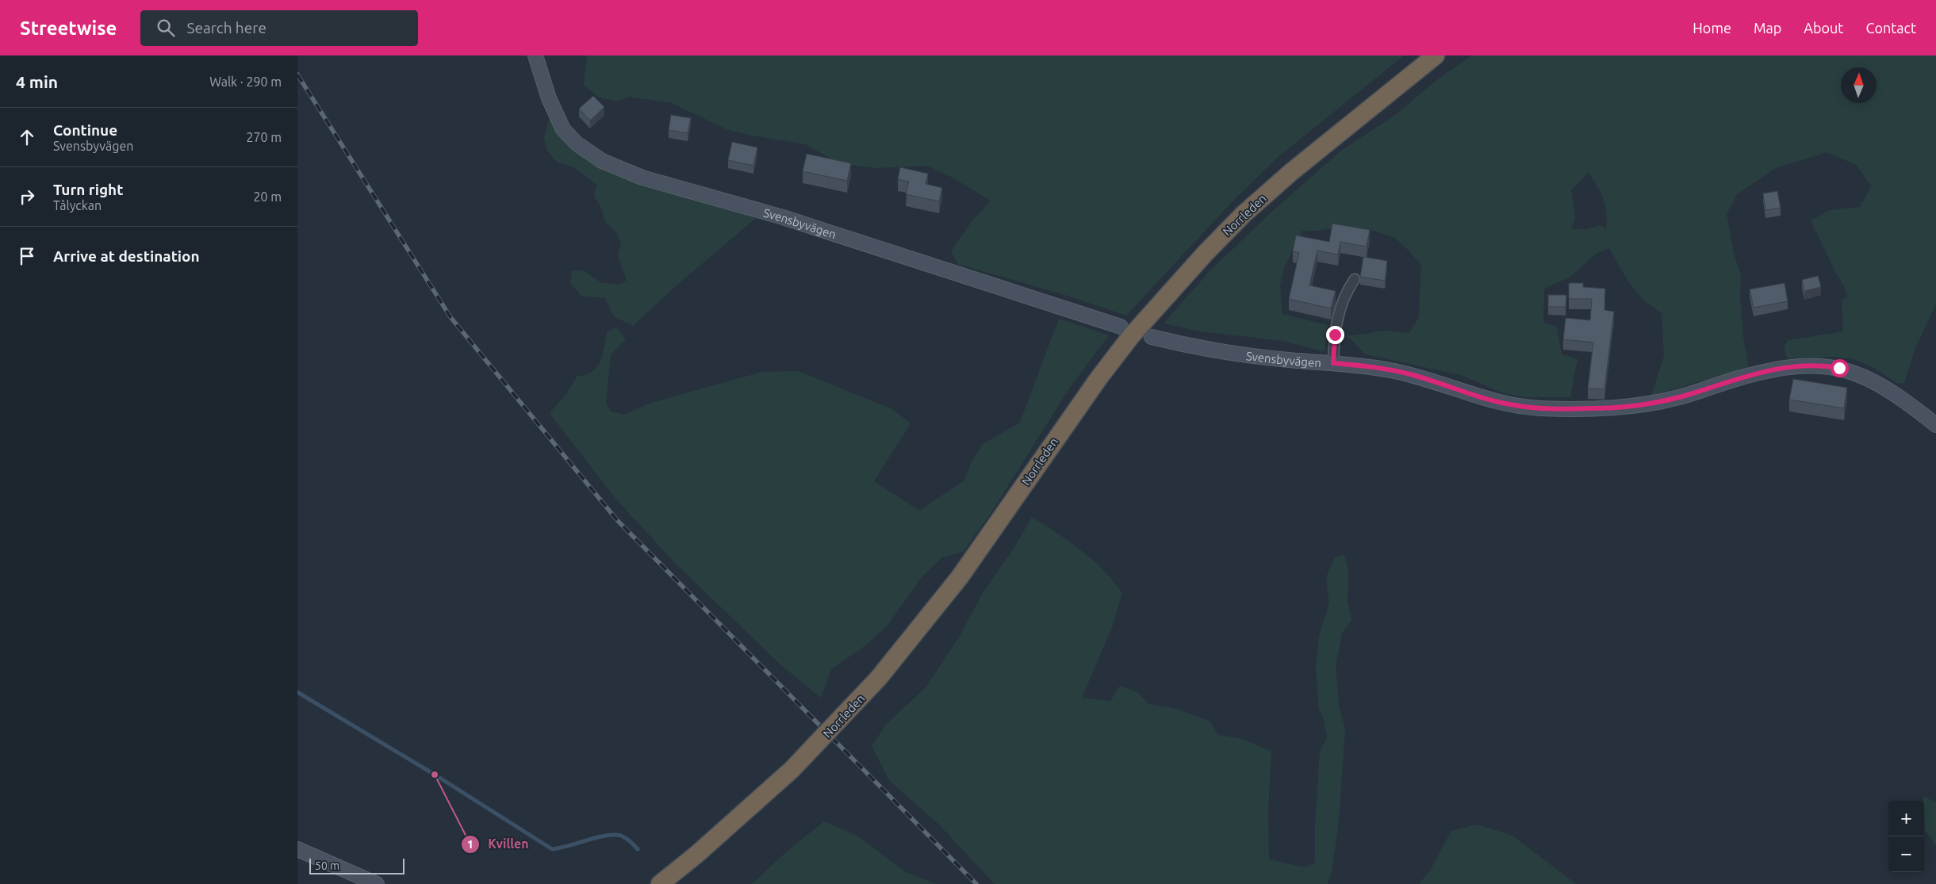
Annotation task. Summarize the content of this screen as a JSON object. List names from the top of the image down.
{
  "streets": {
    "highway": ["Norrleden"],
    "street": ["Svensbyvägen"]
  },
  "places": ["Kvillen"],
  "scale_bar": "50 m",
  "north": "top",
  "page": {
    "header": "Streetwise",
    "search": "Search here",
    "nav": [
      "Home",
      "Map",
      "About",
      "Contact"
    ],
    "heading": ["4 min", "Walk · 290 m"],
    "list": [
      ["Continue", "Svensbyvägen", "270 m"],
      ["Turn right", "Tålyckan", "20 m"],
      "Arrive at destination"
    ],
    "map_buttons": ["+", "−"],
    "scale": "50 m"
  }
}
